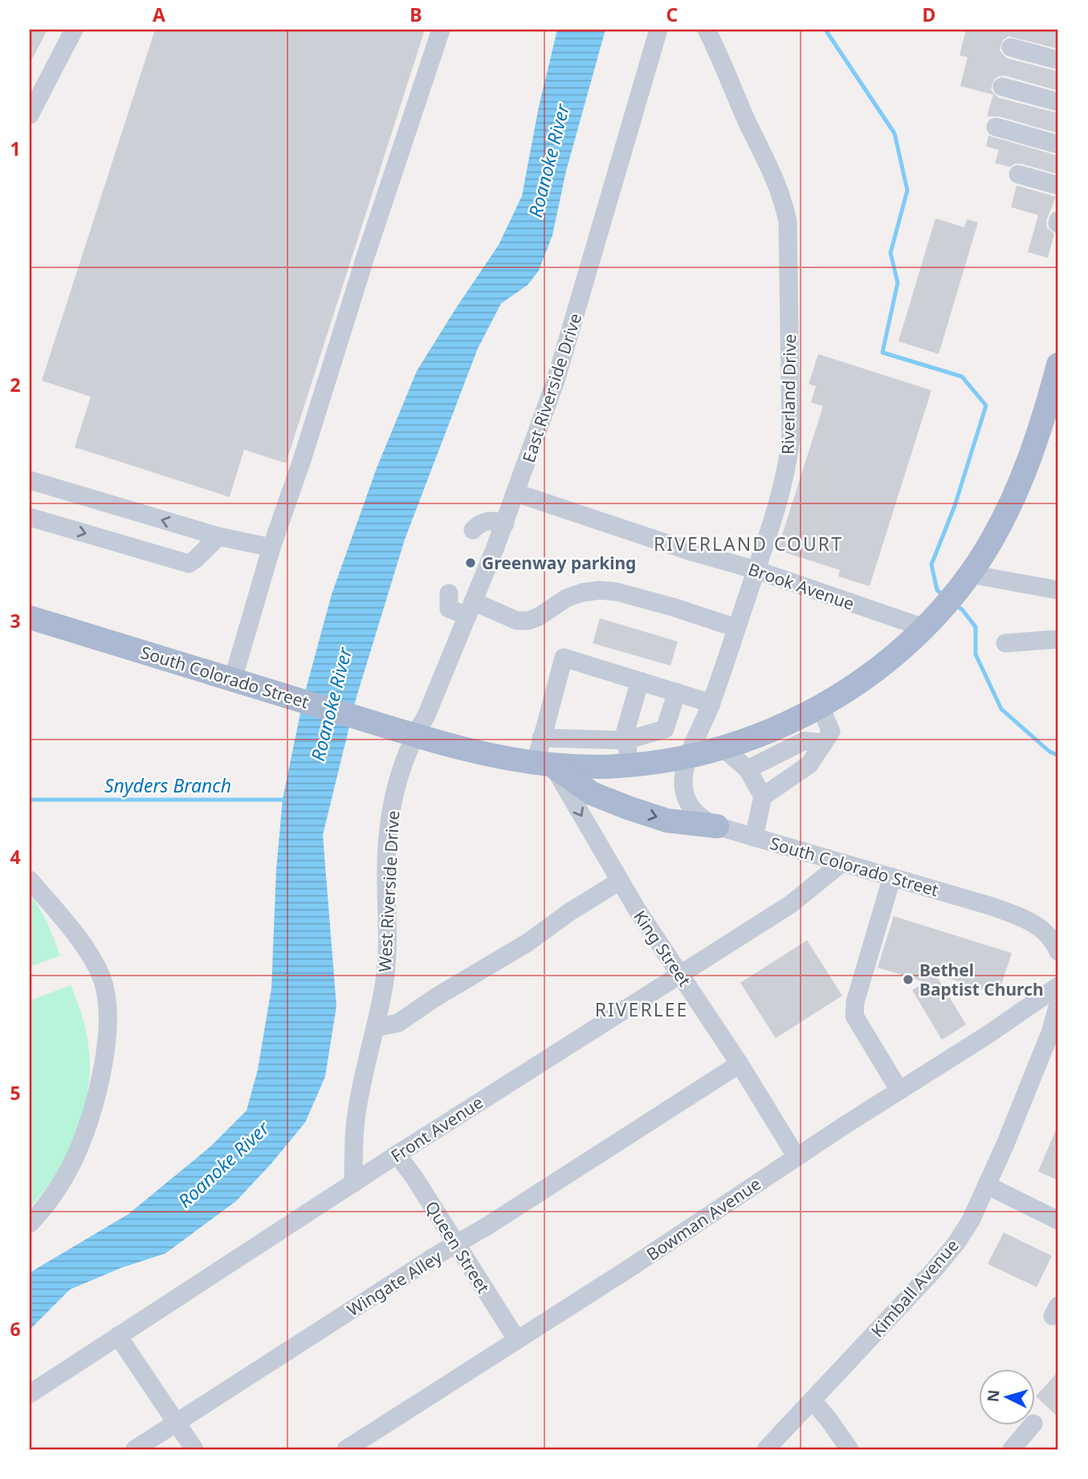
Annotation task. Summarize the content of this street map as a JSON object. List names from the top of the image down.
{
  "streets": {
    "main road": ["South Colorado Street"],
    "street": [
      "East Riverside Drive",
      "Riverland Drive",
      "Brook Avenue",
      "West Riverside Drive",
      "King Street",
      "Front Avenue",
      "Bowman Avenue",
      "Queen Street",
      "Wingate Alley",
      "Kimball Avenue"
    ]
  },
  "crossings": [
    ["East Riverside Drive", "Brook Avenue"],
    ["East Riverside Drive", "South Colorado Street"],
    ["East Riverside Drive", "West Riverside Drive"],
    ["Riverland Drive", "Brook Avenue"],
    ["Riverland Drive", "South Colorado Street"],
    ["South Colorado Street", "West Riverside Drive"],
    ["South Colorado Street", "King Street"],
    ["South Colorado Street", "Front Avenue"],
    ["West Riverside Drive", "Front Avenue"],
    ["King Street", "Front Avenue"],
    ["King Street", "Bowman Avenue"],
    ["King Street", "Wingate Alley"],
    ["Front Avenue", "Queen Street"],
    ["Bowman Avenue", "Queen Street"],
    ["Queen Street", "Wingate Alley"]
  ],
  "districts": ["RIVERLAND COURT", "RIVERLEE"],
  "water": ["Roanoke River", "Snyders Branch"],
  "places": ["Greenway parking", "Bethel Baptist Church"],
  "north": "left",
  "grid": {
    "columns": [
      "A",
      "B",
      "C",
      "D"
    ],
    "rows": [
      "1",
      "2",
      "3",
      "4",
      "5",
      "6"
    ]
  }
}
